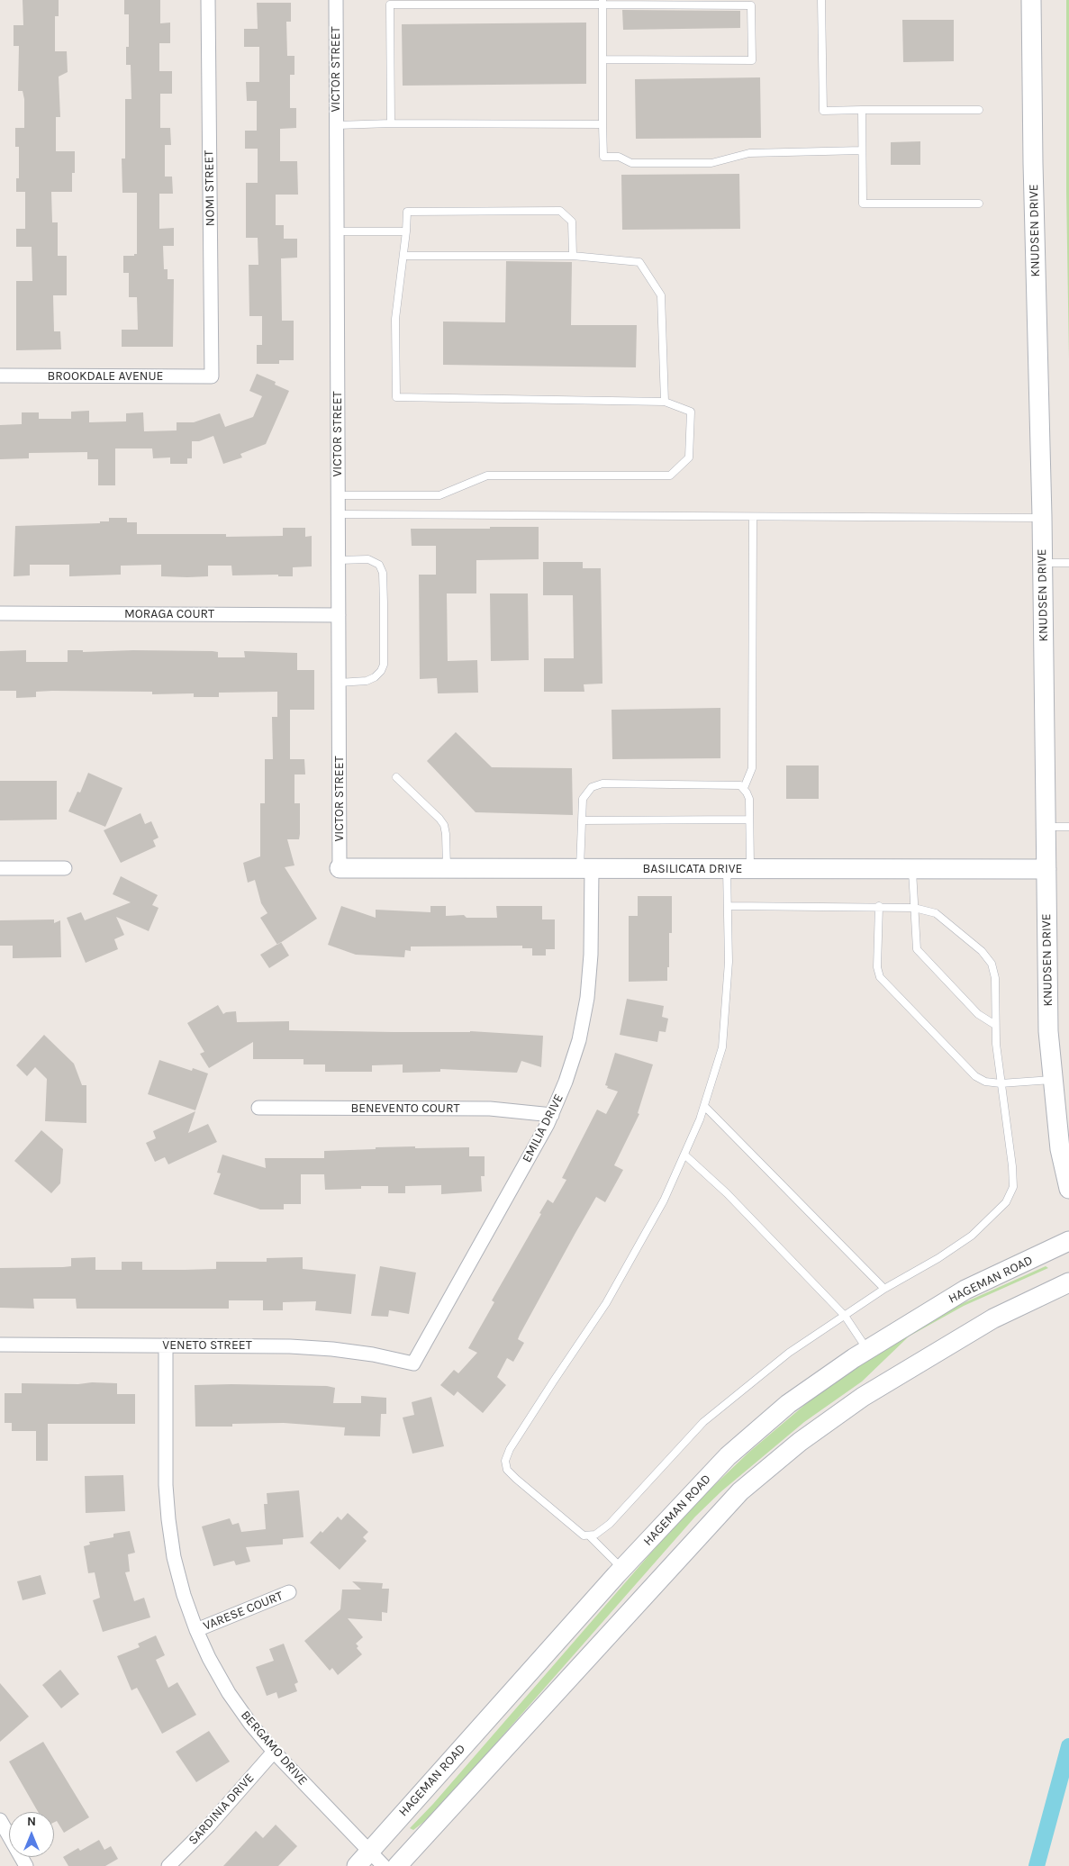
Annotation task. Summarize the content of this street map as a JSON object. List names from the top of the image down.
{
  "streets": {
    "main road": ["KNUDSEN DRIVE", "BASILICATA DRIVE", "HAGEMAN ROAD"],
    "street": [
      "VICTOR STREET",
      "NOMI STREET",
      "BROOKDALE AVENUE",
      "MORAGA COURT",
      "BENEVENTO COURT",
      "EMILIA DRIVE",
      "VENETO STREET",
      "VARESE COURT",
      "BERGAMO DRIVE",
      "SARDINIA DRIVE"
    ]
  },
  "crossings": [
    ["VICTOR STREET", "MORAGA COURT"],
    ["VICTOR STREET", "BASILICATA DRIVE"],
    ["NOMI STREET", "BROOKDALE AVENUE"],
    ["KNUDSEN DRIVE", "BASILICATA DRIVE"],
    ["BASILICATA DRIVE", "EMILIA DRIVE"],
    ["BENEVENTO COURT", "EMILIA DRIVE"],
    ["EMILIA DRIVE", "VENETO STREET"],
    ["HAGEMAN ROAD", "BERGAMO DRIVE"],
    ["VENETO STREET", "BERGAMO DRIVE"],
    ["VARESE COURT", "BERGAMO DRIVE"],
    ["BERGAMO DRIVE", "SARDINIA DRIVE"]
  ],
  "north": "top"
}
